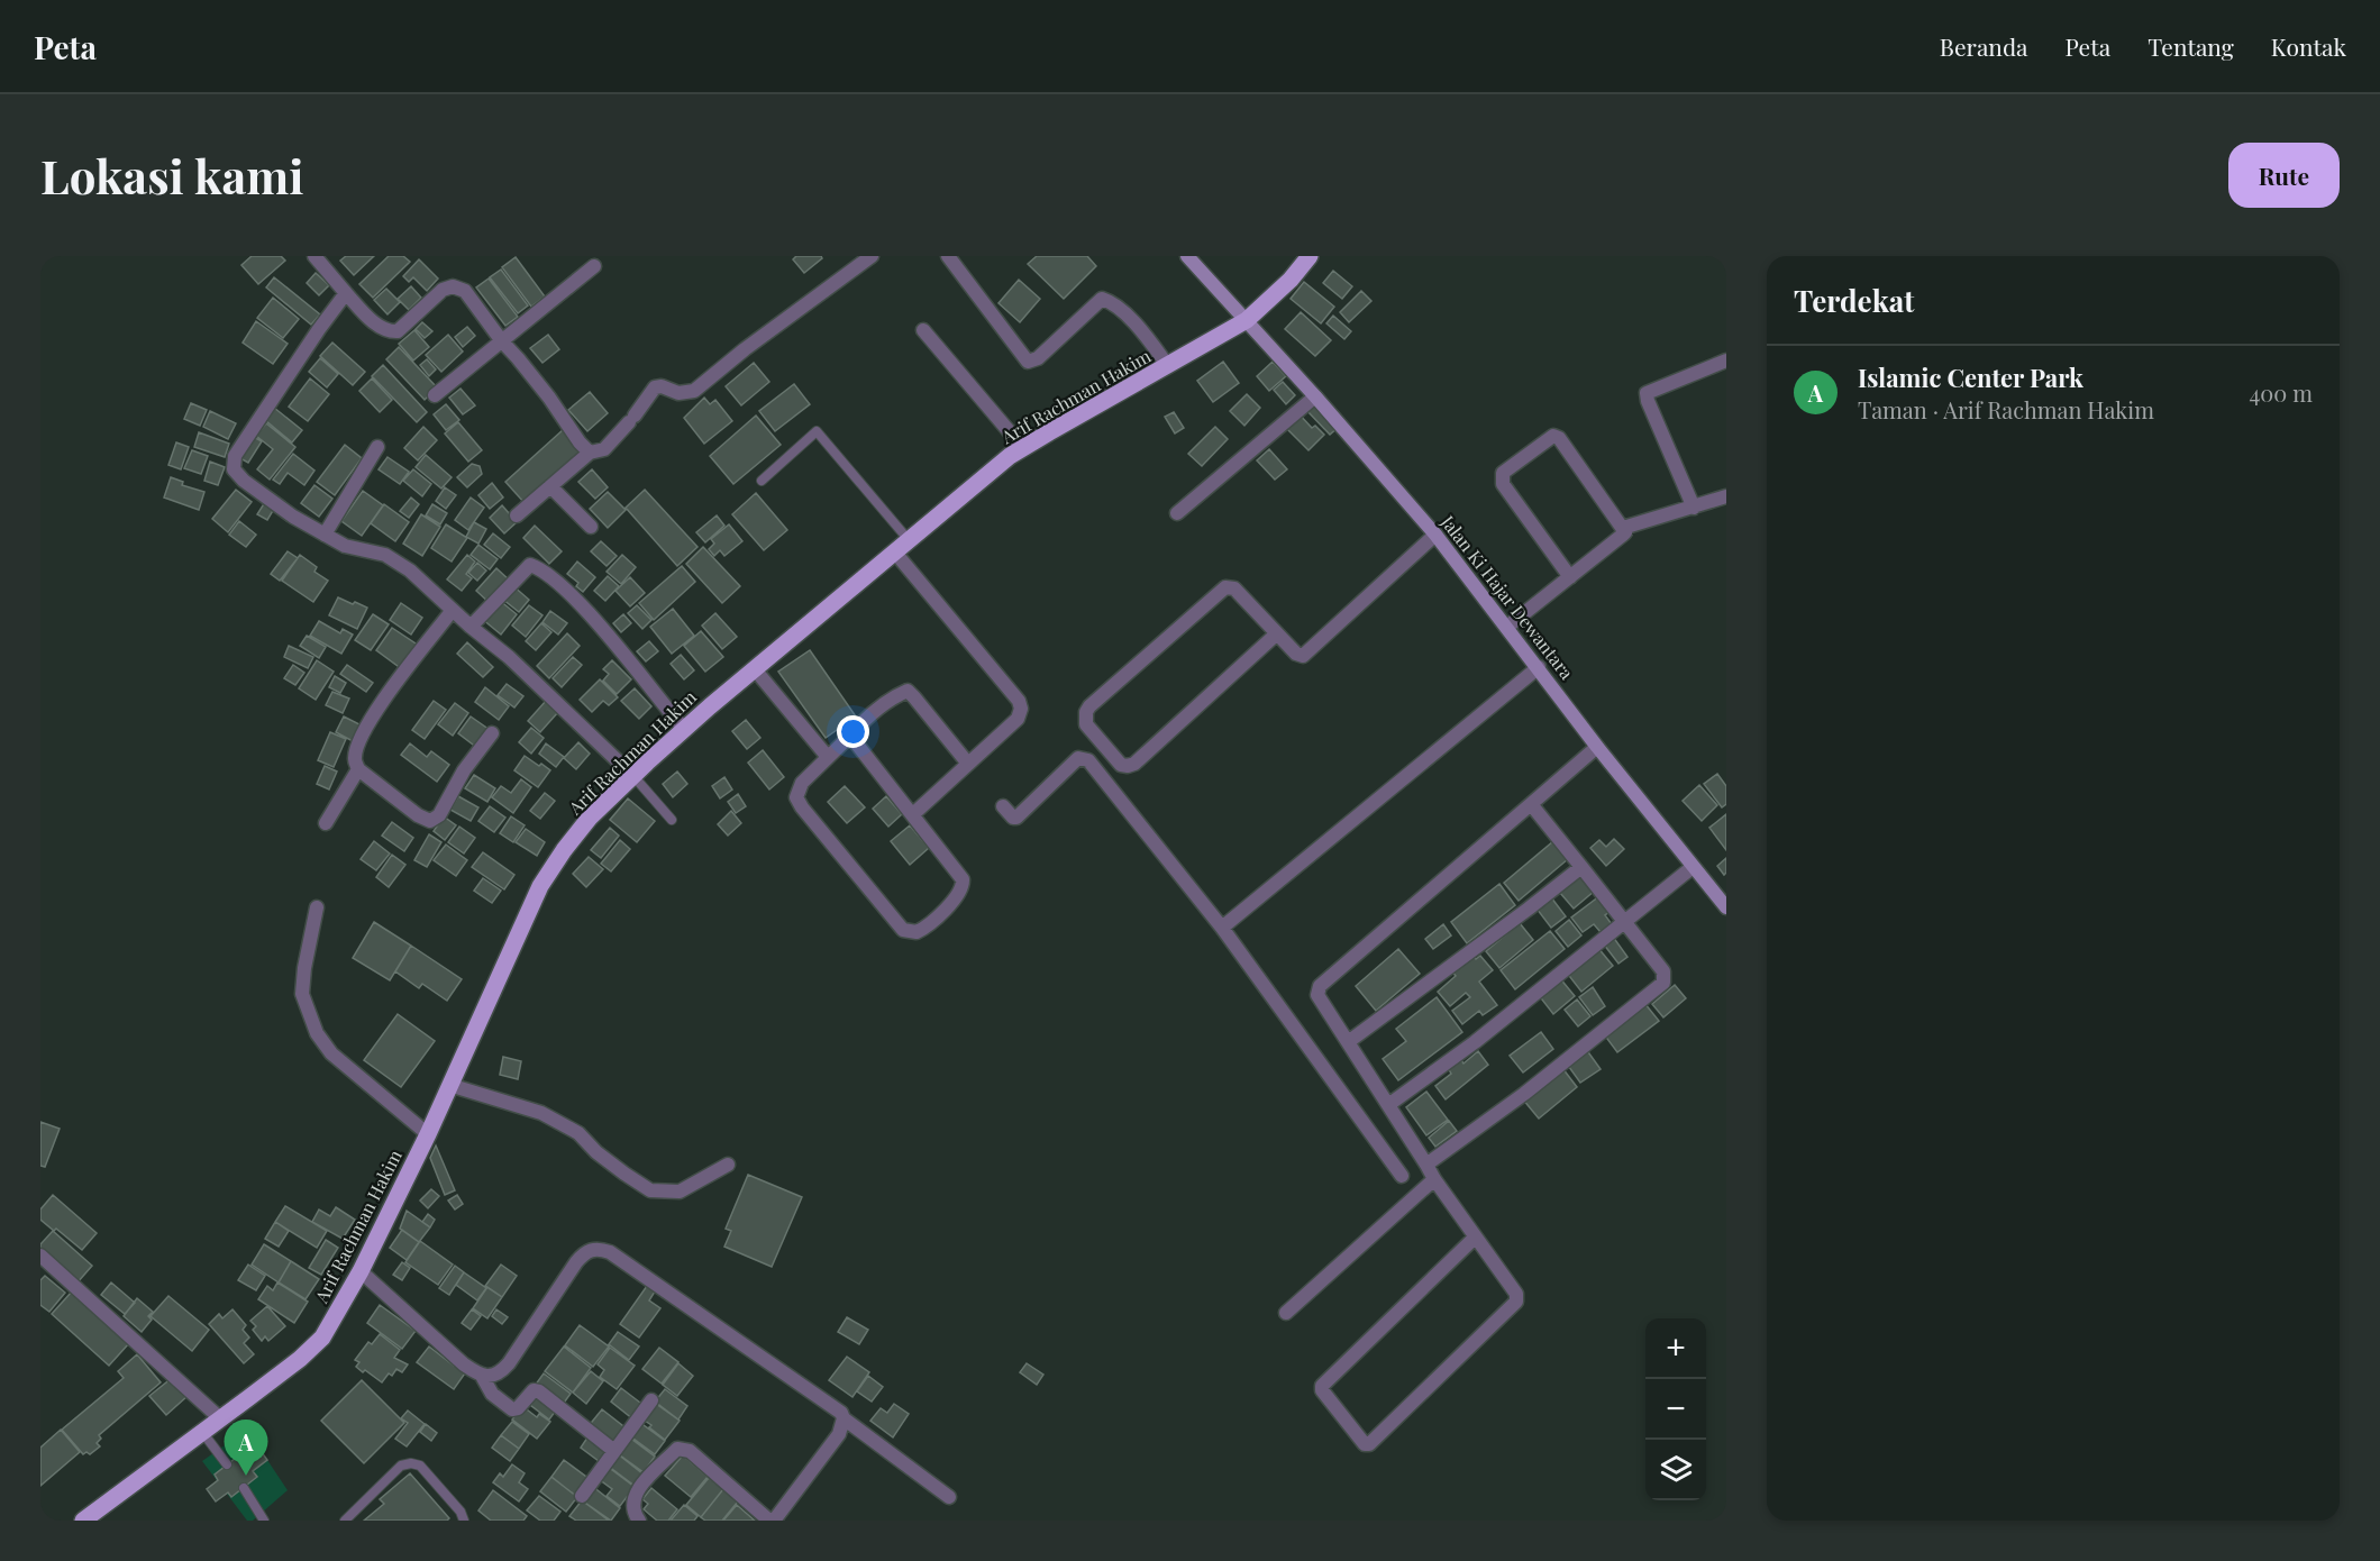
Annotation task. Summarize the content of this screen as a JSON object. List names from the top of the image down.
{
  "streets": {
    "main road": ["Arif Rachman Hakim"],
    "street": ["Jalan Ki Hajar Dewantara"]
  },
  "crossings": [
    ["Arif Rachman Hakim", "Jalan Ki Hajar Dewantara"]
  ],
  "page": {
    "header": "Peta",
    "nav": [
      "Beranda",
      "Peta",
      "Tentang",
      "Kontak"
    ],
    "buttons": "Rute",
    "title": "Lokasi kami",
    "heading": "Terdekat",
    "list": [
      {
        "mark": "A",
        "name": "Islamic Center Park",
        "note": "Taman · Arif Rachman Hakim",
        "value": "400 m"
      }
    ],
    "map_buttons": ["+", "−"],
    "pins": "A"
  }
}
